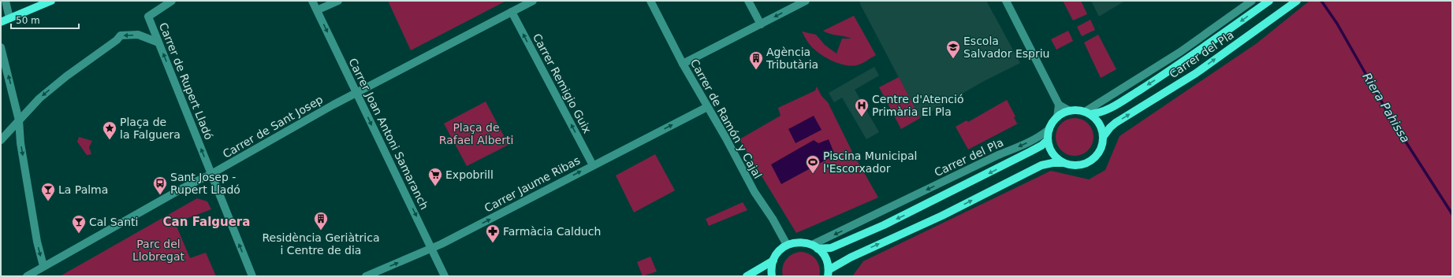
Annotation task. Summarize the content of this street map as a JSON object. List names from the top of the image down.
{
  "streets": {
    "main road": ["Carrer del Pla"],
    "street": [
      "Carrer de Rupert Lladó",
      "Carrer Remigio Guix",
      "Carrer de Ramón y Cajal",
      "Carrer de Sant Josep",
      "Carrer Joan Antoni Samaranch",
      "Carrer Jaume Ribas"
    ]
  },
  "crossings": [
    ["Carrer de Rupert Lladó", "Carrer de Sant Josep"],
    ["Carrer Remigio Guix", "Carrer de Sant Josep"],
    ["Carrer Remigio Guix", "Carrer Jaume Ribas"],
    ["Carrer de Ramón y Cajal", "Carrer Jaume Ribas"],
    ["Carrer de Sant Josep", "Carrer Joan Antoni Samaranch"],
    ["Carrer Joan Antoni Samaranch", "Carrer Jaume Ribas"]
  ],
  "one_way": [
    "Carrer de Rupert Lladó",
    "Carrer Remigio Guix",
    "Carrer Joan Antoni Samaranch",
    "Carrer Jaume Ribas"
  ],
  "districts": ["Can Falguera"],
  "water": ["Riera Pahissa"],
  "parks": ["Plaça de Rafael Alberti", "Parc del Llobregat"],
  "places": {
    "school or university": ["Escola Salvador Espriu"],
    "building": ["Agència Tributària", "Residència Geriàtrica i Centre de dia"],
    "hospital": ["Centre d'Atenció Primària El Pla"],
    "place": ["Plaça de la Falguera"],
    "sports": ["Piscina Municipal l'Escorxador"],
    "supermarket": ["Expobrill"],
    "bus stop": ["Sant Josep - Rupert Lladó"],
    "bar": ["La Palma", "Cal Santi"],
    "pharmacy": ["Farmàcia Calduch"]
  },
  "scale_bar": "50 m"
}
